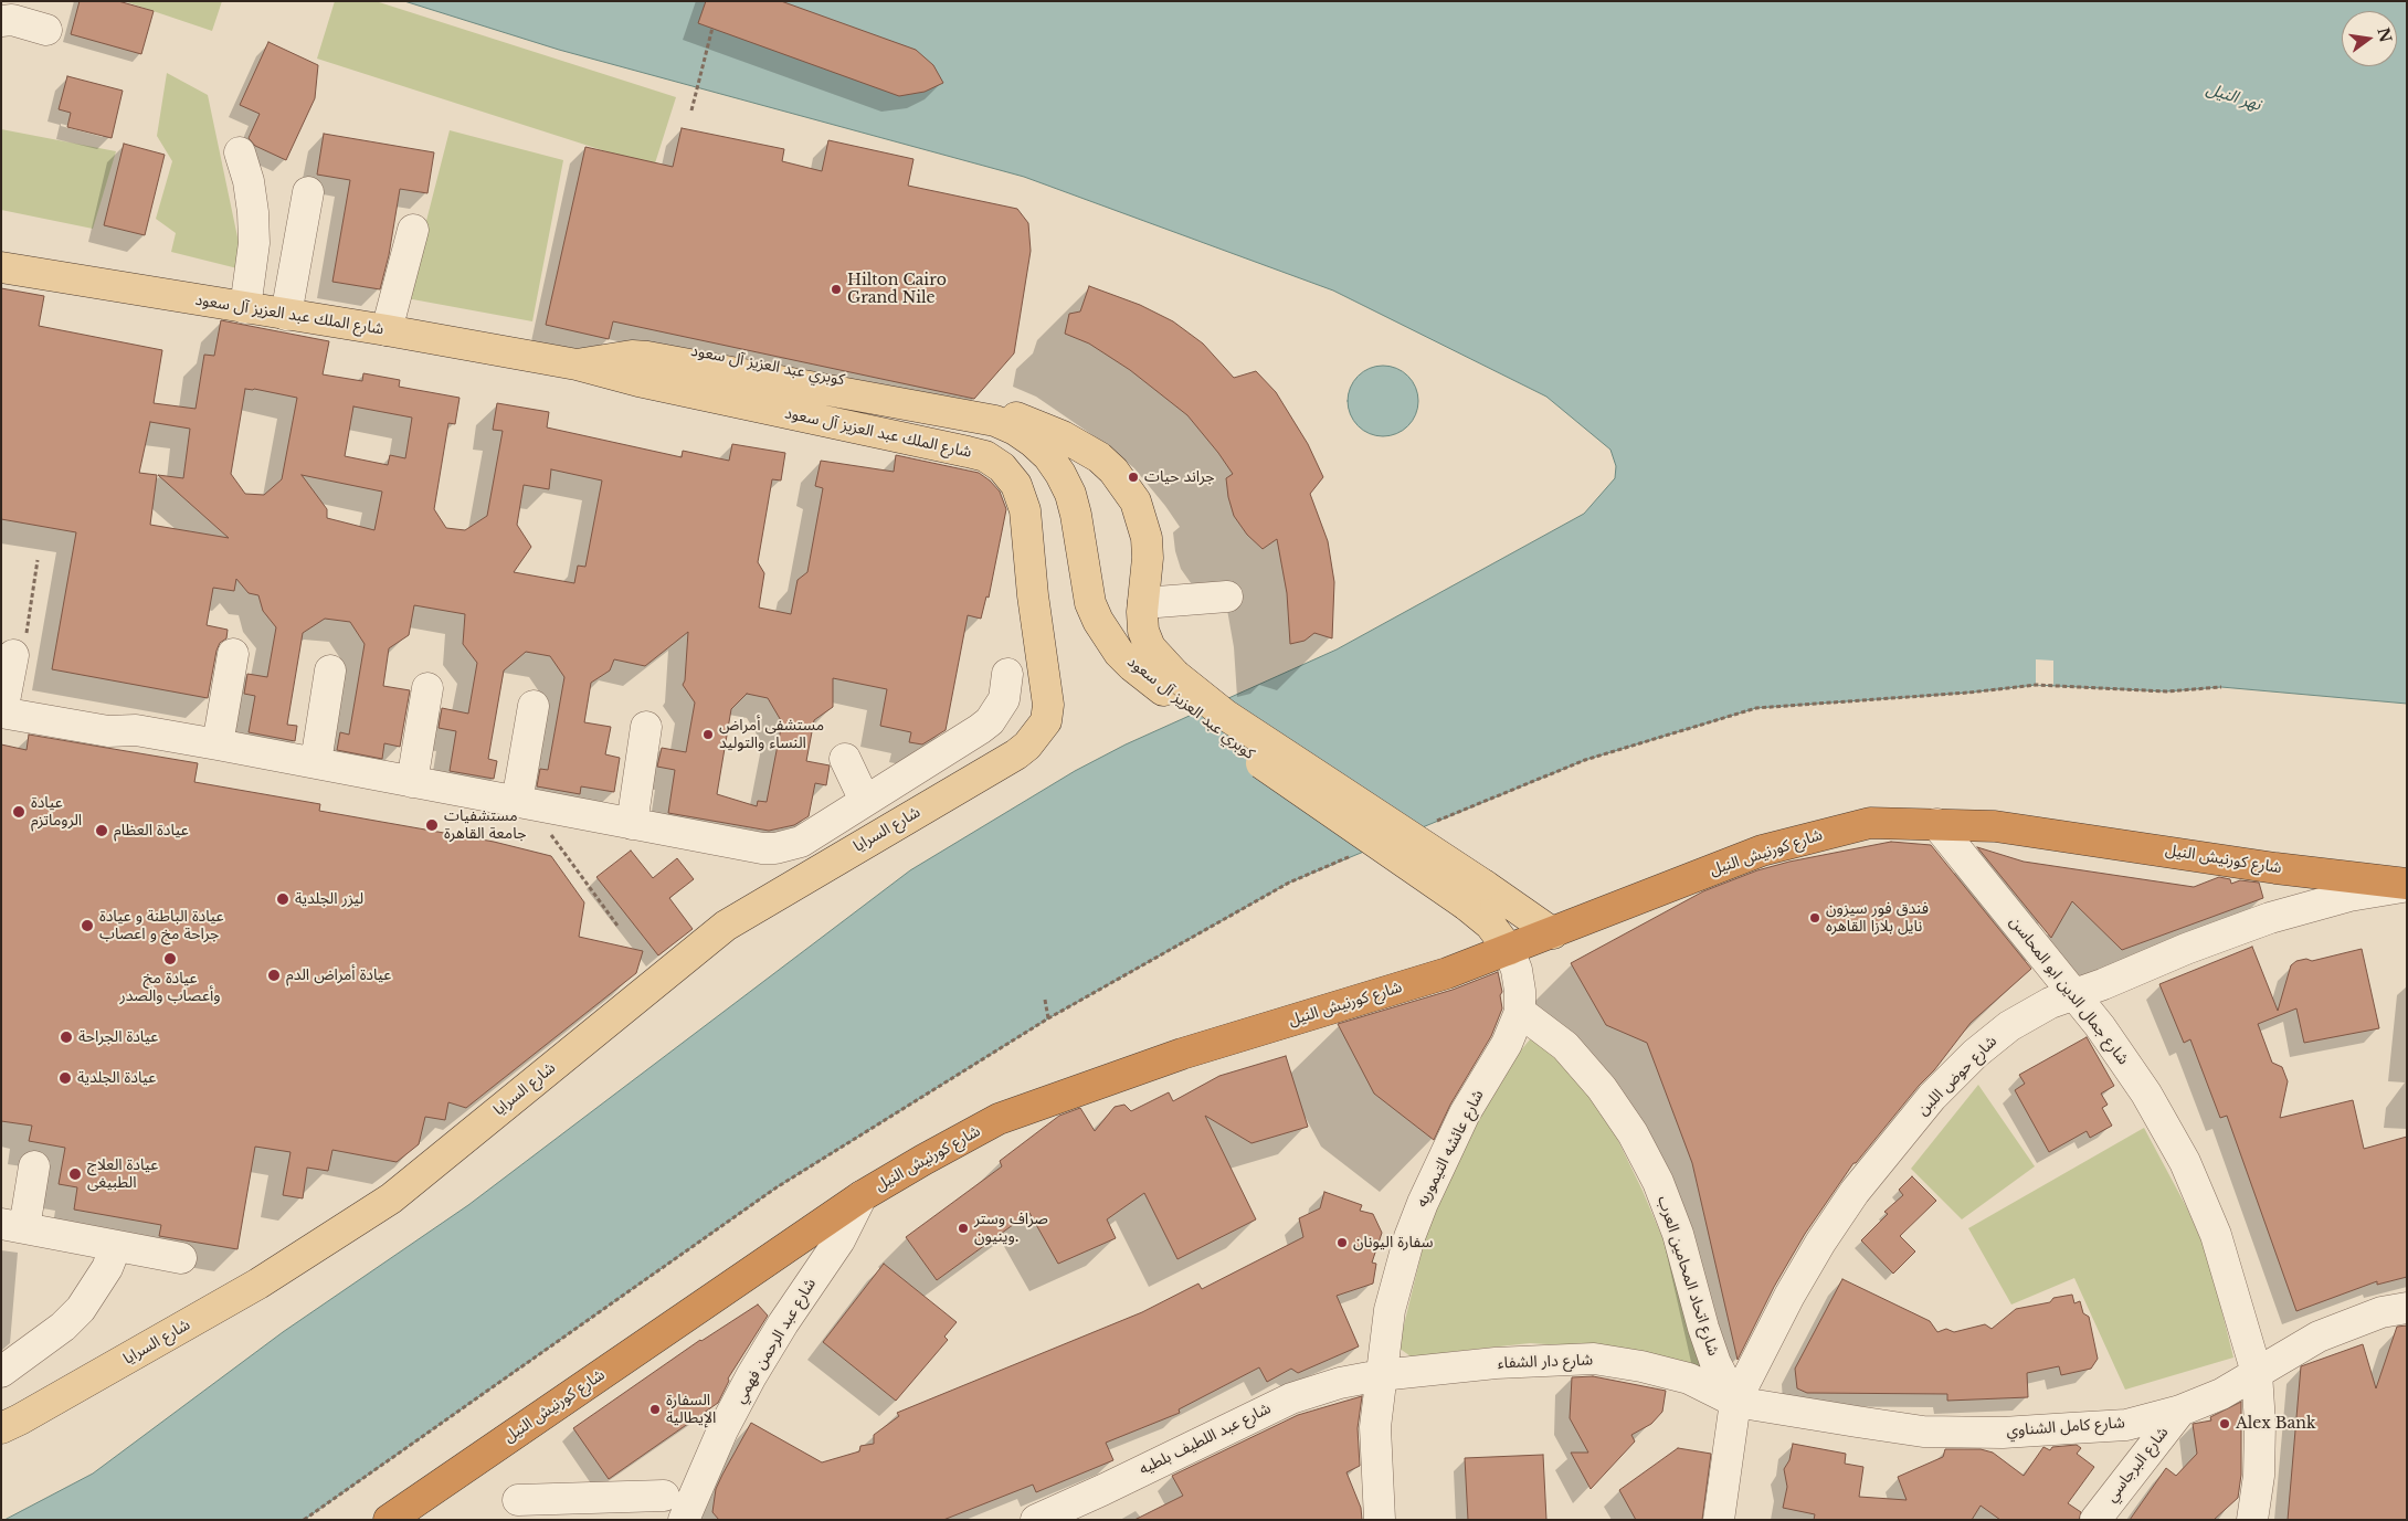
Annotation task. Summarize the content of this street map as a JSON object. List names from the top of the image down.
{
  "streets": {
    "highway": ["شارع كورنيش النيل"],
    "main road": ["شارع الملك عبد العزيز آل سعود", "كوبري عبد العزيز آل سعود", "شارع السرايا"],
    "street": [
      "شارع جمال الدين ابو المحاسن",
      "شارع حوض اللبن",
      "شارع عائشه التيموريه",
      "شارع اتحاد المحامين العرب",
      "شارع عبد الرحمن فهمي",
      "شارع دار الشفاء",
      "شارع كامل الشناوي",
      "شارع عبد اللطيف بلطيه",
      "شارع البرجاسي"
    ]
  },
  "crossings": [
    ["شارع الملك عبد العزيز آل سعود", "كوبري عبد العزيز آل سعود"],
    ["شارع الملك عبد العزيز آل سعود", "شارع السرايا"],
    ["كوبري عبد العزيز آل سعود", "شارع كورنيش النيل"],
    ["كوبري عبد العزيز آل سعود", "شارع عائشه التيموريه"],
    ["شارع كورنيش النيل", "شارع جمال الدين ابو المحاسن"],
    ["شارع كورنيش النيل", "شارع حوض اللبن"],
    ["شارع كورنيش النيل", "شارع عائشه التيموريه"],
    ["شارع كورنيش النيل", "شارع عبد الرحمن فهمي"],
    ["شارع جمال الدين ابو المحاسن", "شارع حوض اللبن"],
    ["شارع جمال الدين ابو المحاسن", "شارع كامل الشناوي"],
    ["شارع حوض اللبن", "شارع اتحاد المحامين العرب"],
    ["شارع حوض اللبن", "شارع دار الشفاء"],
    ["شارع حوض اللبن", "شارع كامل الشناوي"],
    ["شارع عائشه التيموريه", "شارع اتحاد المحامين العرب"],
    ["شارع عائشه التيموريه", "شارع دار الشفاء"],
    ["شارع عائشه التيموريه", "شارع عبد اللطيف بلطيه"],
    ["شارع اتحاد المحامين العرب", "شارع دار الشفاء"],
    ["شارع اتحاد المحامين العرب", "شارع كامل الشناوي"],
    ["شارع دار الشفاء", "شارع كامل الشناوي"],
    ["شارع دار الشفاء", "شارع عبد اللطيف بلطيه"],
    ["شارع كامل الشناوي", "شارع البرجاسي"]
  ],
  "water": ["نهر النيل"],
  "places": [
    "Hilton Cairo Grand Nile",
    "جراند حيات",
    "مستشفى أمراض النساء والتوليد",
    "عيادة الروماتزم",
    "مستشفيات جامعة القاهرة",
    "عيادة العظام",
    "ليزر الجلدية",
    "فندق فور سيزون نايل بلازا القاهره",
    "عيادة الباطنة و عيادة جراحة مخ و اعصاب",
    "عيادة مخ وأعصاب والصدر",
    "عيادة أمراض الدم",
    "عيادة الجراحة",
    "عيادة الجلدية",
    "عيادة العلاج الطبيغى",
    "صراف وستر وينيون.",
    "سفارة اليونان",
    "السفارة الإيطالية",
    "Alex Bank"
  ],
  "north": "right"
}
